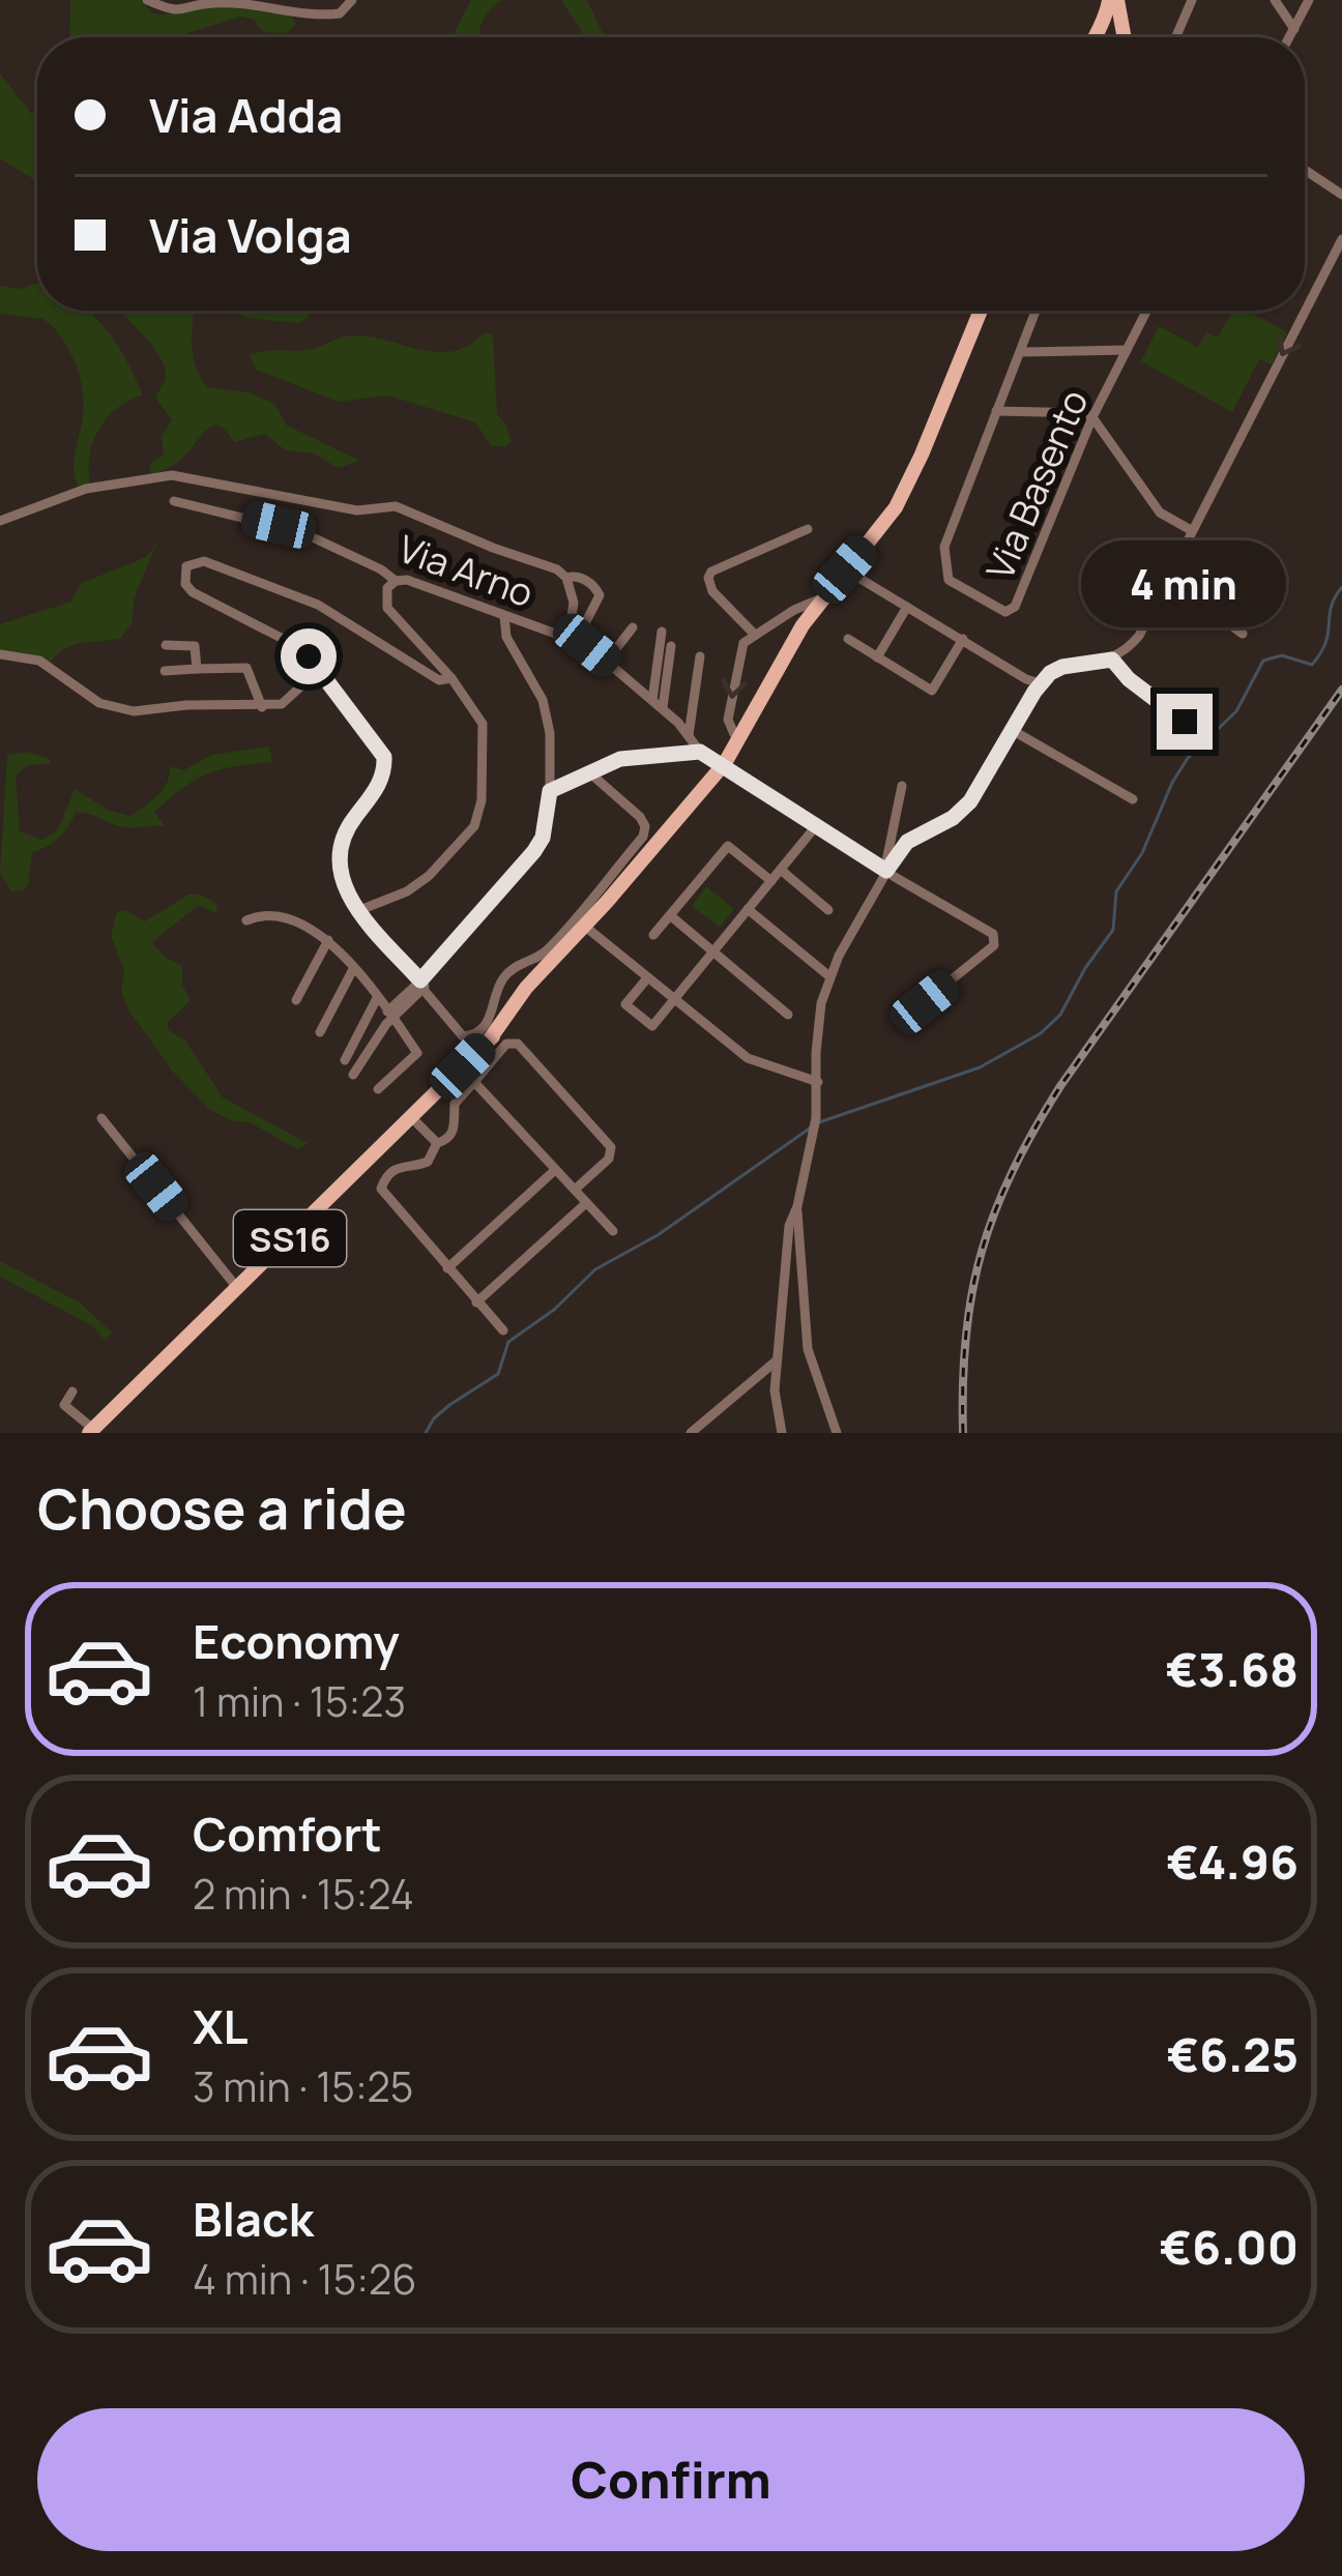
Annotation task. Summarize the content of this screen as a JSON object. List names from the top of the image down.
{
  "streets": {
    "main road": ["SS16"],
    "street": ["Via Basento", "Via Arno"]
  },
  "crossings": [
    ["Via Arno", "SS16"]
  ],
  "page": {
    "banner": ["Via Adda", "Via Volga"],
    "bubble": "4 min",
    "heading": "Choose a ride",
    "list": [
      {
        "name": "Economy",
        "note": "1 min · 15:23",
        "value": "€3.68"
      },
      {
        "name": "Comfort",
        "note": "2 min · 15:24",
        "value": "€4.96"
      },
      {
        "name": "XL",
        "note": "3 min · 15:25",
        "value": "€6.25"
      },
      {
        "name": "Black",
        "note": "4 min · 15:26",
        "value": "€6.00"
      }
    ],
    "buttons": "Confirm"
  }
}
